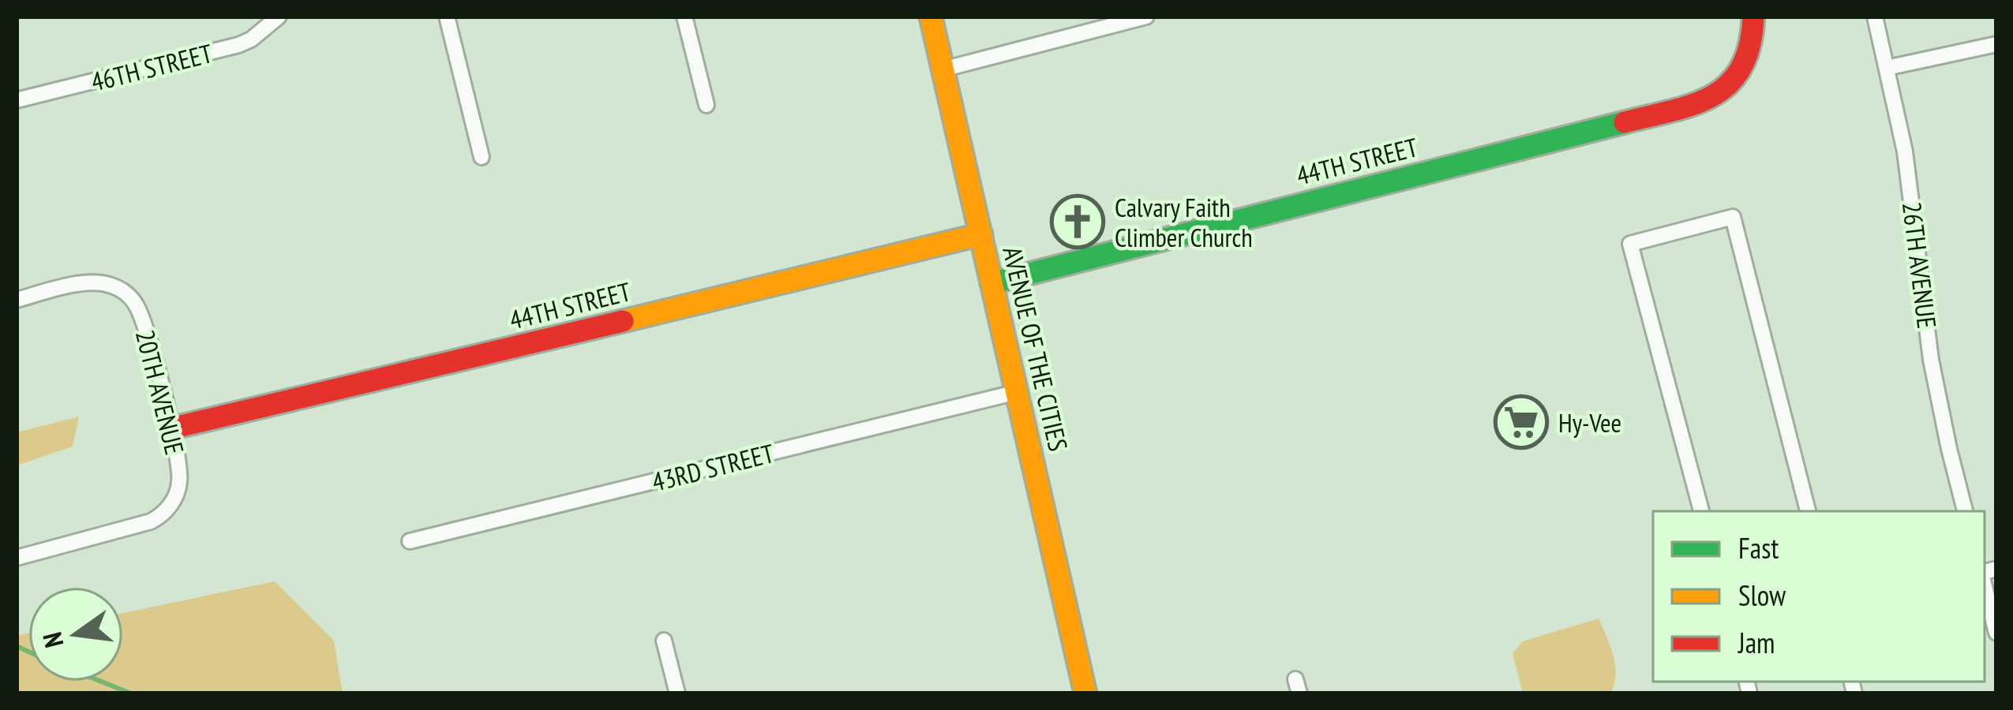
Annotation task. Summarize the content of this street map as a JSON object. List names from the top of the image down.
{
  "streets": {
    "street": [
      "46TH STREET",
      "44TH STREET",
      "26TH AVENUE",
      "AVENUE OF THE CITIES",
      "20TH AVENUE",
      "43RD STREET"
    ]
  },
  "crossings": [
    ["44TH STREET", "AVENUE OF THE CITIES"],
    ["44TH STREET", "20TH AVENUE"],
    ["AVENUE OF THE CITIES", "43RD STREET"]
  ],
  "places": {
    "church": ["Calvary Faith Climber Church"],
    "supermarket": ["Hy-Vee"]
  },
  "legend": ["Fast", "Slow", "Jam"],
  "north": "left"
}
